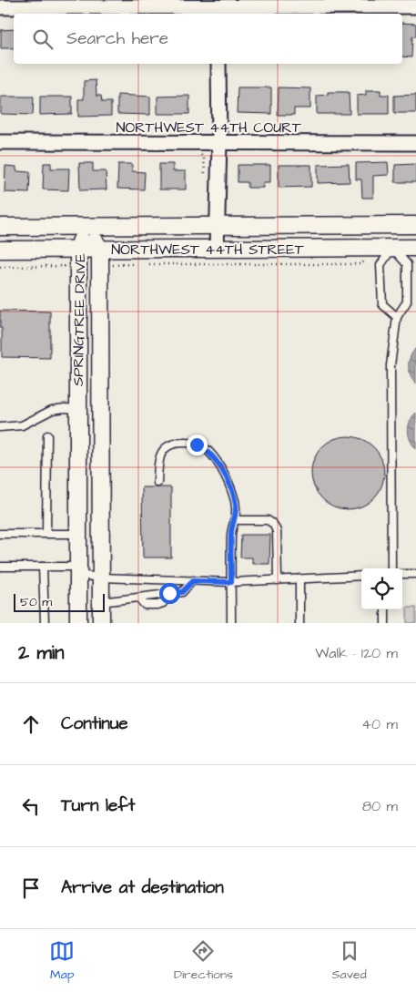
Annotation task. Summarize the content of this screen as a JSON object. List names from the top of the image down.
{
  "streets": {
    "street": ["NORTHWEST 44TH COURT", "NORTHWEST 44TH STREET", "SPRINGTREE DRIVE"]
  },
  "crossings": [
    ["NORTHWEST 44TH STREET", "SPRINGTREE DRIVE"]
  ],
  "scale_bar": "50 m",
  "page": {
    "search": "Search here",
    "scale": "50 m",
    "heading": ["2 min", "Walk · 120 m"],
    "list": [
      ["Continue", "40 m"],
      ["Turn left", "80 m"],
      "Arrive at destination"
    ],
    "nav": ["Map", "Directions", "Saved"]
  }
}
